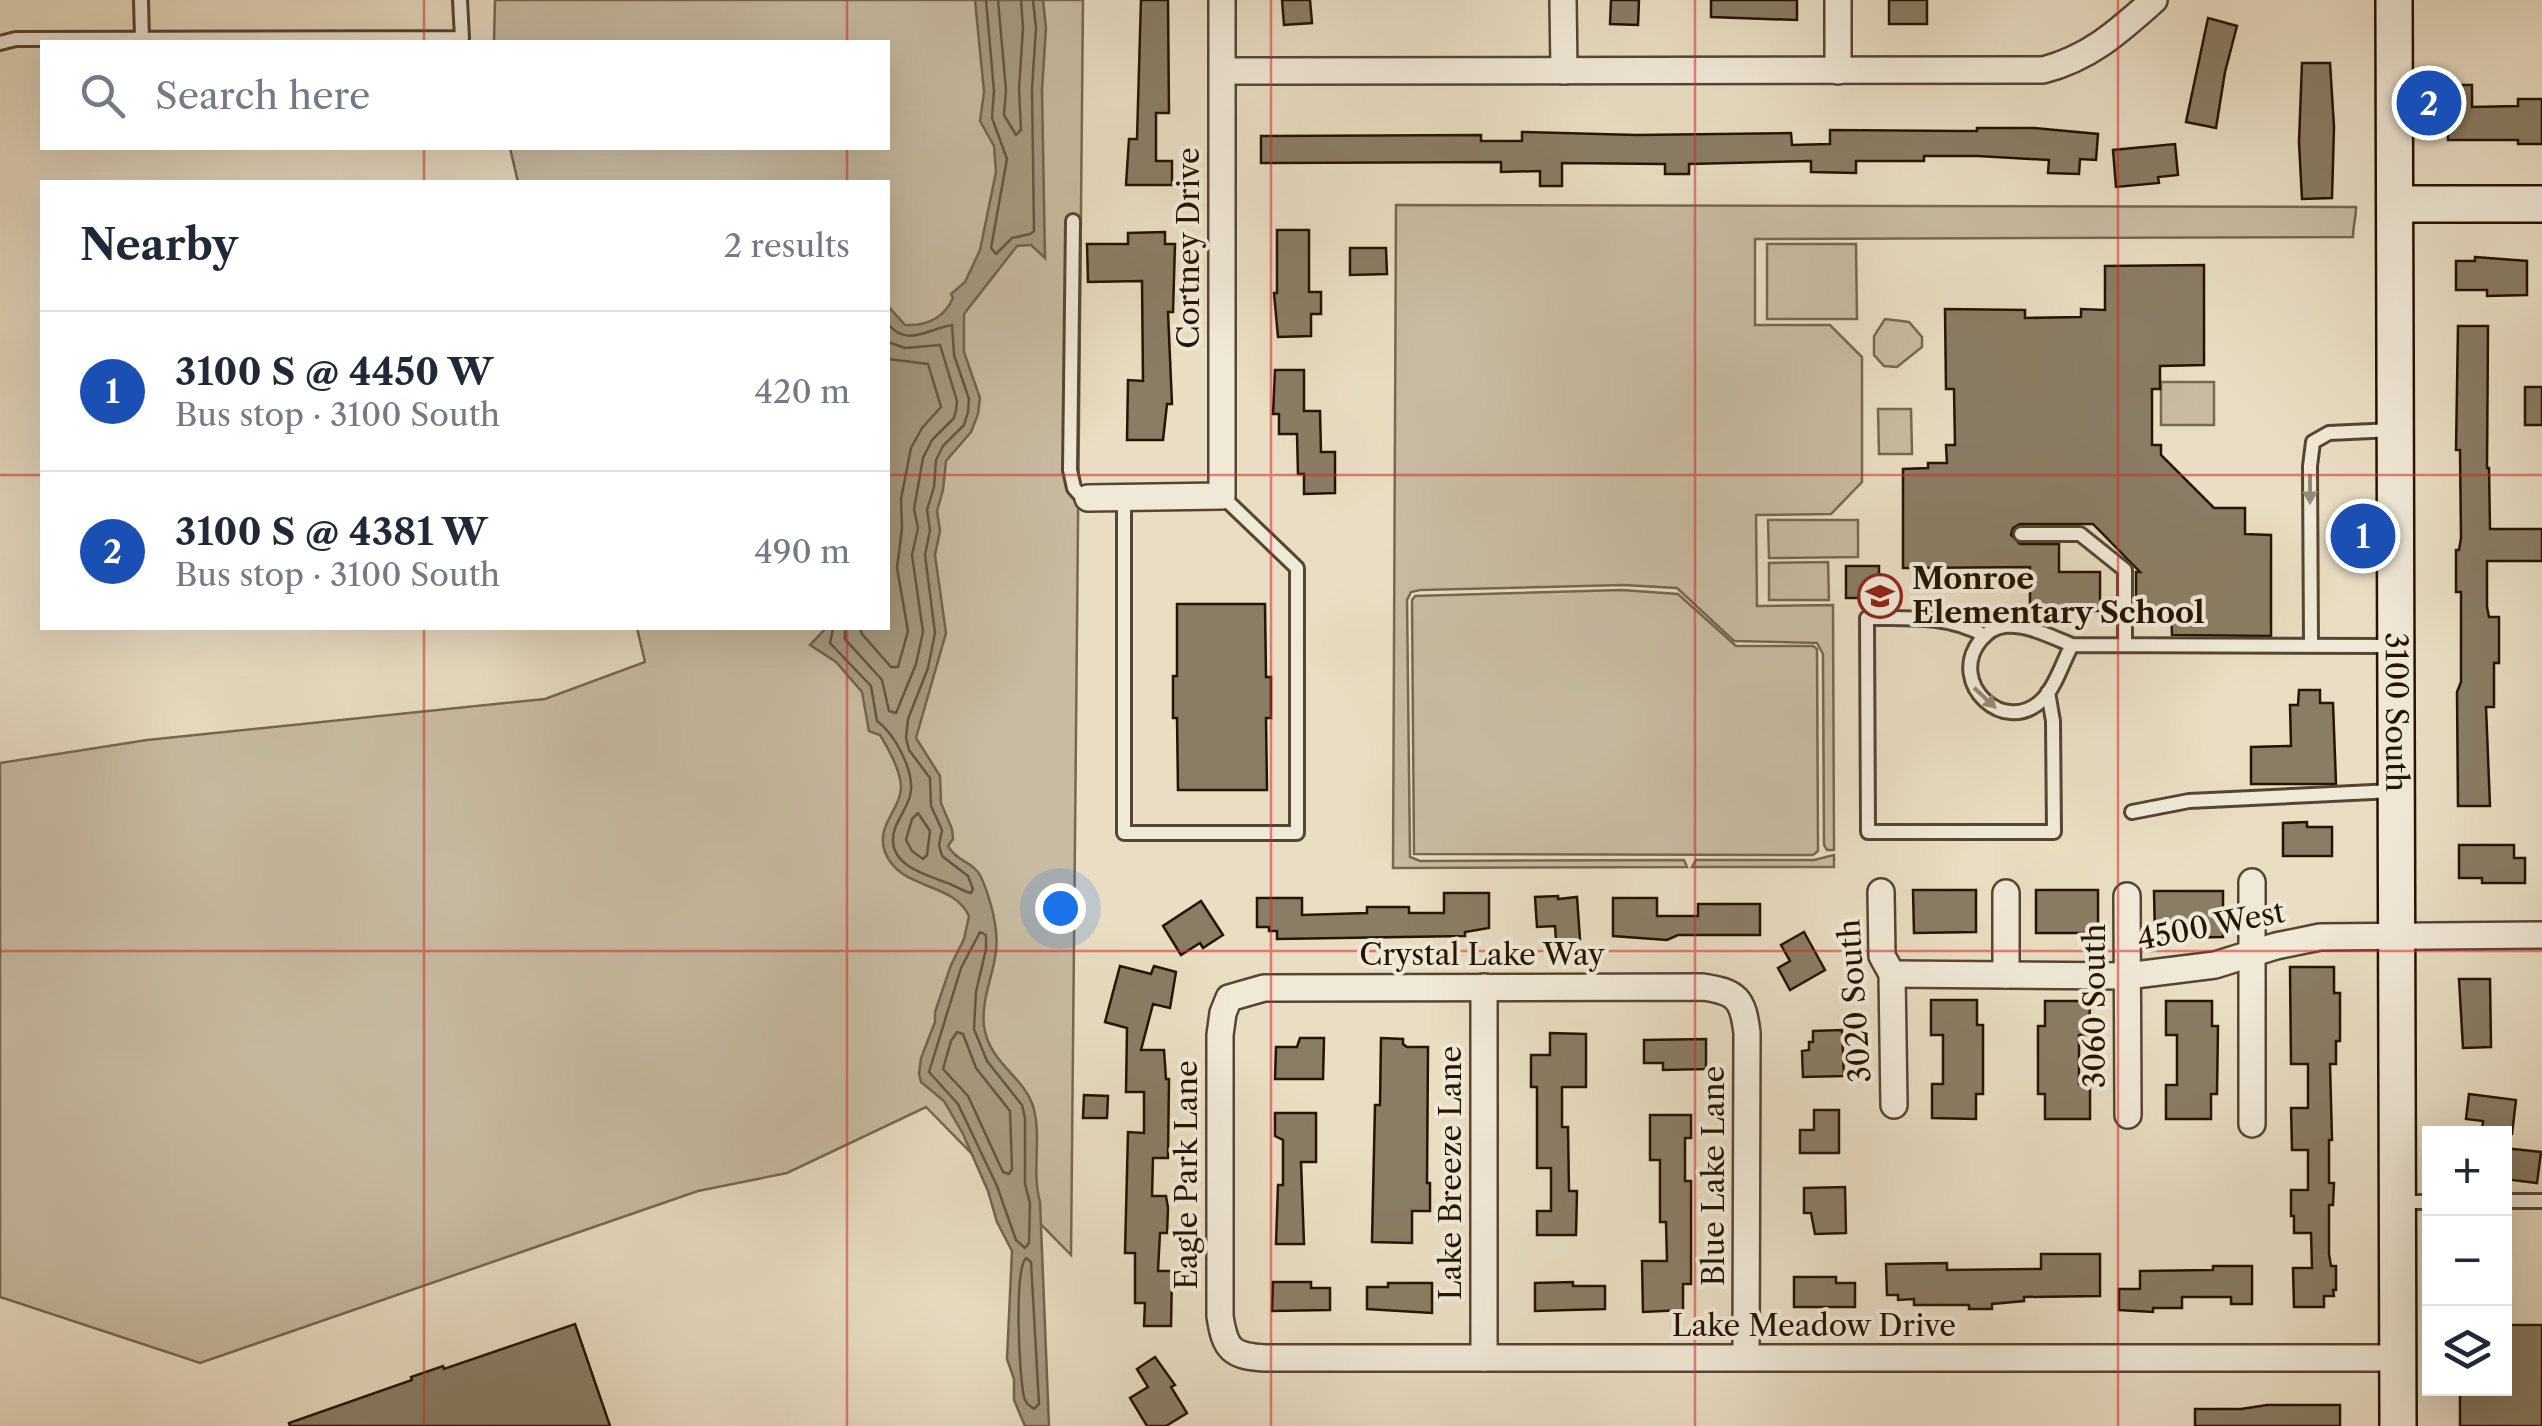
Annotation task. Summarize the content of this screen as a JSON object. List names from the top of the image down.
{
  "streets": {
    "main road": ["3100 South"],
    "street": [
      "Cortney Drive",
      "4500 West",
      "Crystal Lake Way",
      "3020 South",
      "3060 South",
      "Lake Breeze Lane",
      "Eagle Park Lane",
      "Blue Lake Lane",
      "Lake Meadow Drive"
    ]
  },
  "crossings": [
    ["3100 South", "4500 West"],
    ["3100 South", "Lake Meadow Drive"],
    ["4500 West", "3020 South"],
    ["4500 West", "3060 South"],
    ["Crystal Lake Way", "Lake Breeze Lane"],
    ["Crystal Lake Way", "Eagle Park Lane"],
    ["Crystal Lake Way", "Blue Lake Lane"],
    ["Lake Breeze Lane", "Lake Meadow Drive"],
    ["Eagle Park Lane", "Lake Meadow Drive"],
    ["Blue Lake Lane", "Lake Meadow Drive"]
  ],
  "places": {
    "school or university": ["Monroe Elementary School"]
  },
  "page": {
    "search": "Search here",
    "pins": ["2", "1"],
    "heading": ["Nearby", "2 results"],
    "list": [
      {
        "mark": "1",
        "name": "3100 S @ 4450 W",
        "note": "Bus stop · 3100 South",
        "value": "420 m"
      },
      {
        "mark": "2",
        "name": "3100 S @ 4381 W",
        "note": "Bus stop · 3100 South",
        "value": "490 m"
      }
    ],
    "map_buttons": ["+", "−"]
  }
}
